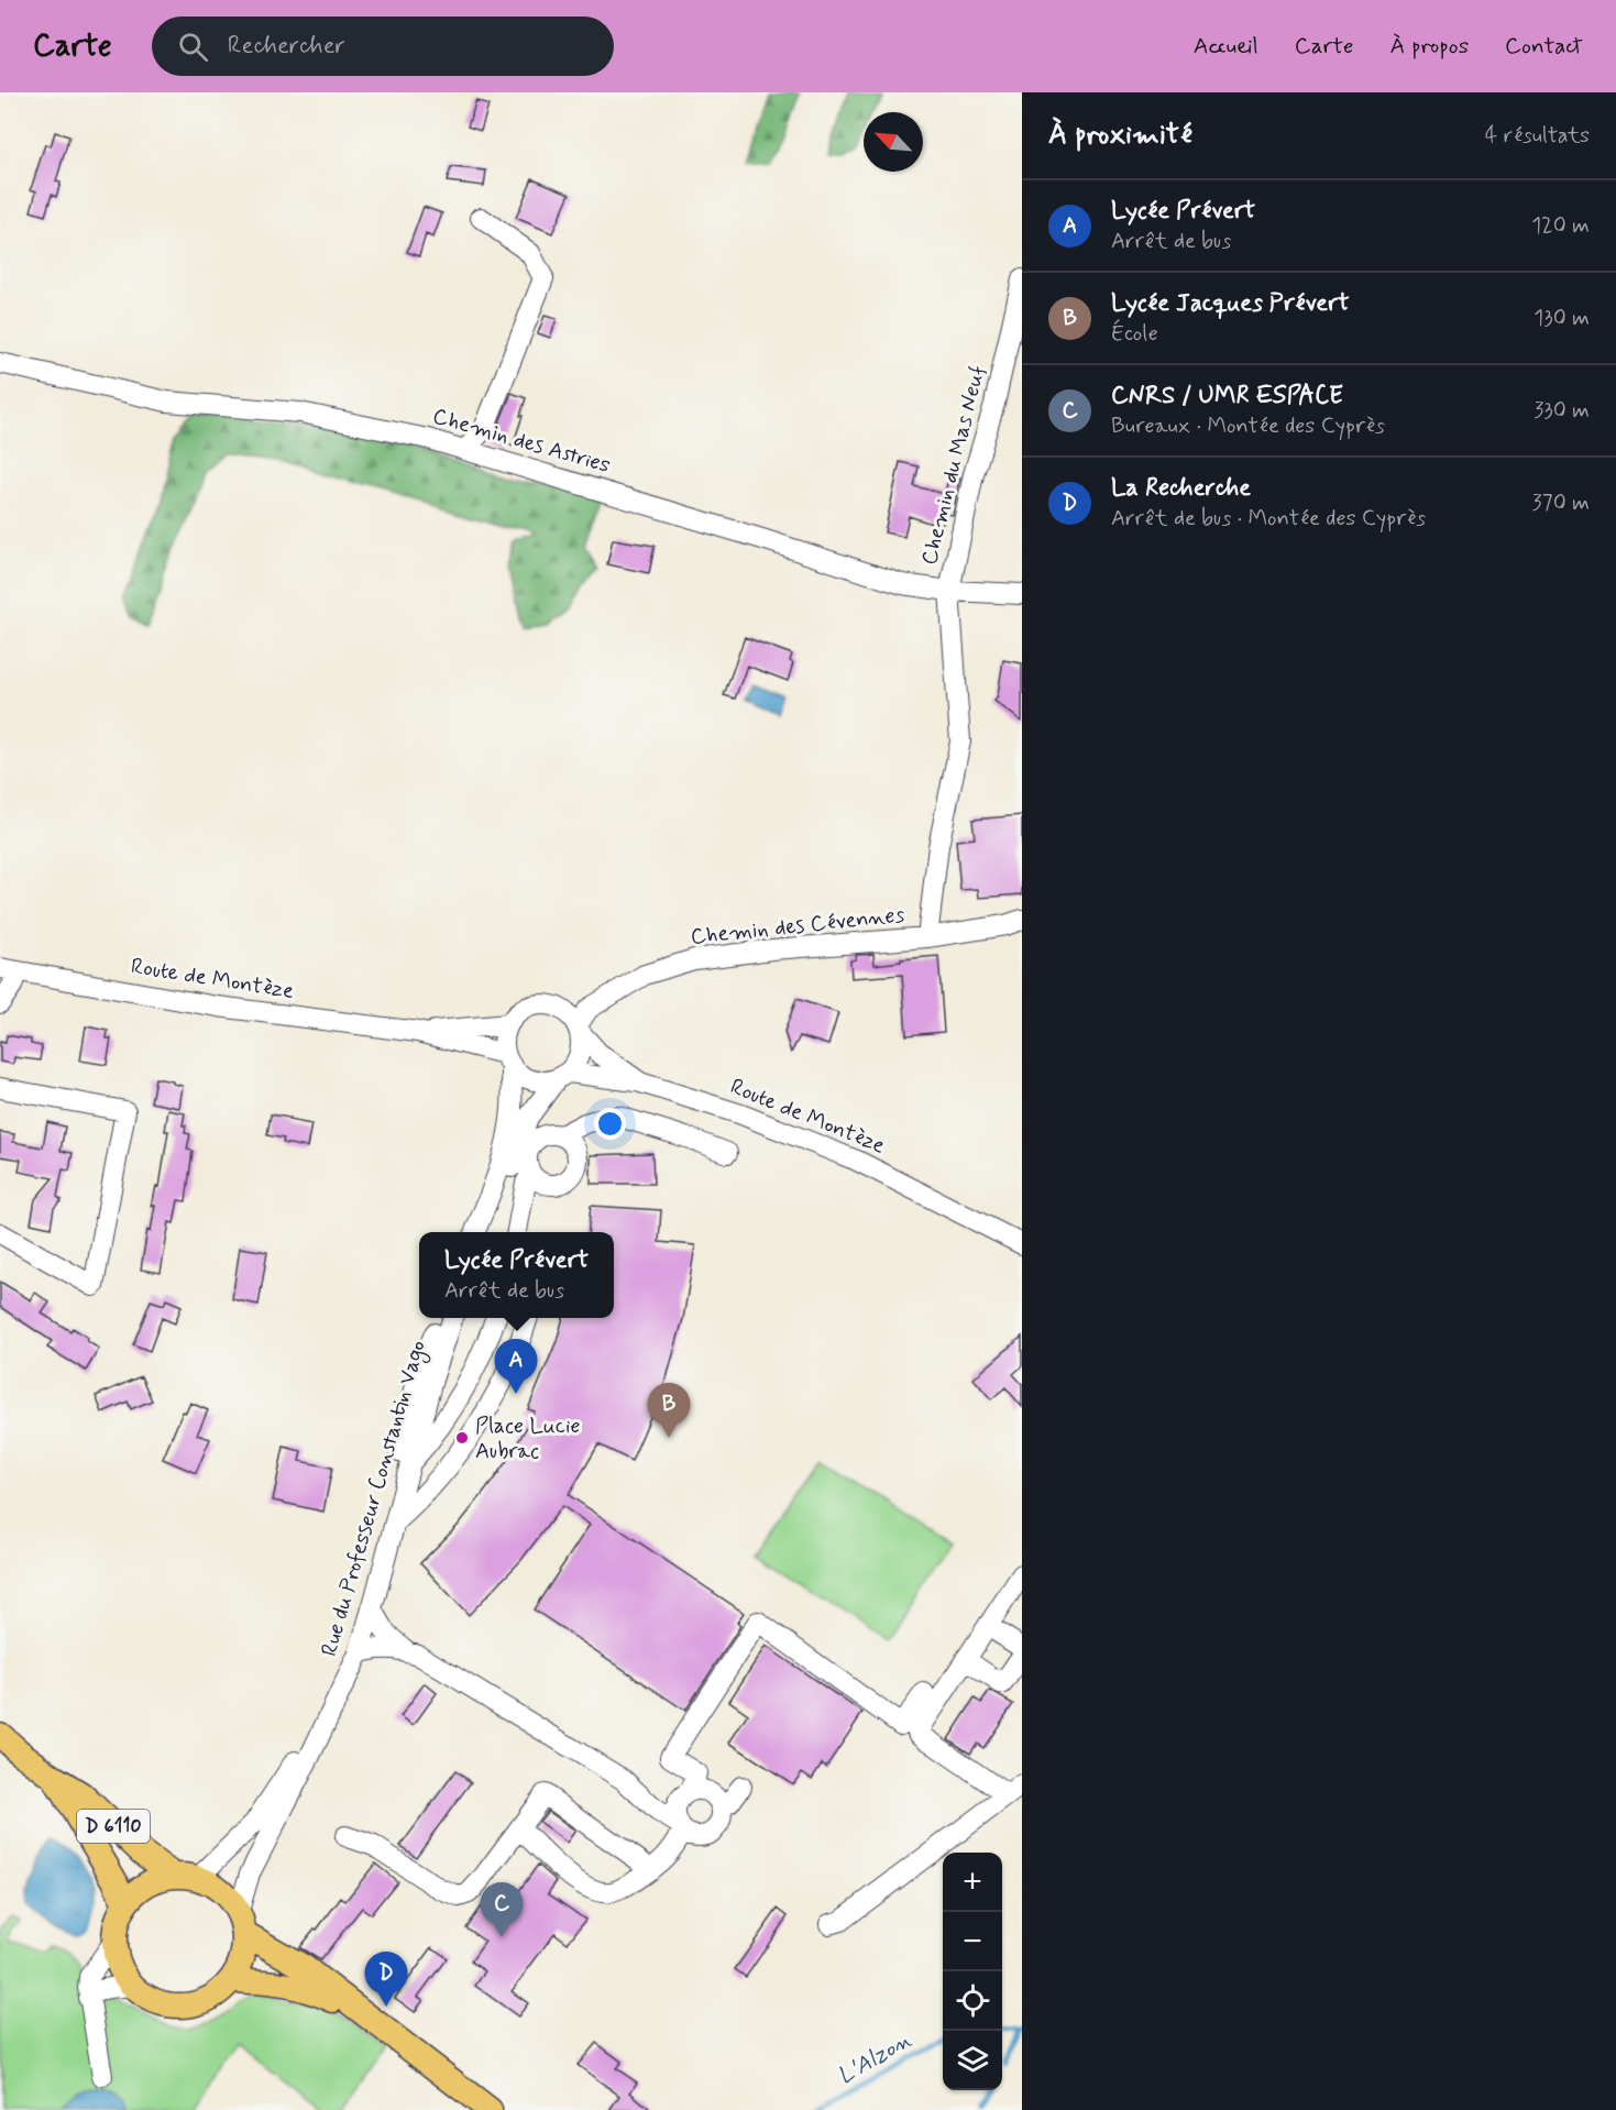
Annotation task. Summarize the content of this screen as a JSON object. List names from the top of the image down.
{
  "streets": {
    "main road": ["D 6110"],
    "street": [
      "Chemin des Astries",
      "Chemin du Mas Neuf",
      "Chemin des Cévennes",
      "Route de Montèze",
      "Rue du Professeur Constantin Vago"
    ]
  },
  "crossings": [
    ["Chemin des Astries", "Chemin du Mas Neuf"],
    ["Chemin du Mas Neuf", "Chemin des Cévennes"],
    ["Chemin des Cévennes", "Route de Montèze"],
    ["Rue du Professeur Constantin Vago", "D 6110"]
  ],
  "water": ["L'Alzon"],
  "places": ["Place Lucie Aubrac"],
  "north": "top left",
  "page": {
    "header": "Carte",
    "search": "Rechercher",
    "nav": [
      "Accueil",
      "Carte",
      "À propos",
      "Contact"
    ],
    "heading": ["À proximité", "4 résultats"],
    "list": [
      {
        "mark": "A",
        "name": "Lycée Prévert",
        "note": "Arrêt de bus",
        "value": "120 m"
      },
      {
        "mark": "B",
        "name": "Lycée Jacques Prévert",
        "note": "École",
        "value": "130 m"
      },
      {
        "mark": "C",
        "name": "CNRS / UMR ESPACE",
        "note": "Bureaux · Montée des Cyprès",
        "value": "330 m"
      },
      {
        "mark": "D",
        "name": "La Recherche",
        "note": "Arrêt de bus · Montée des Cyprès",
        "value": "370 m"
      }
    ],
    "popup": ["Lycée Prévert", "Arrêt de bus"],
    "pins": [
      "A",
      "B",
      "C",
      "D"
    ],
    "map_buttons": ["+", "−"]
  }
}
